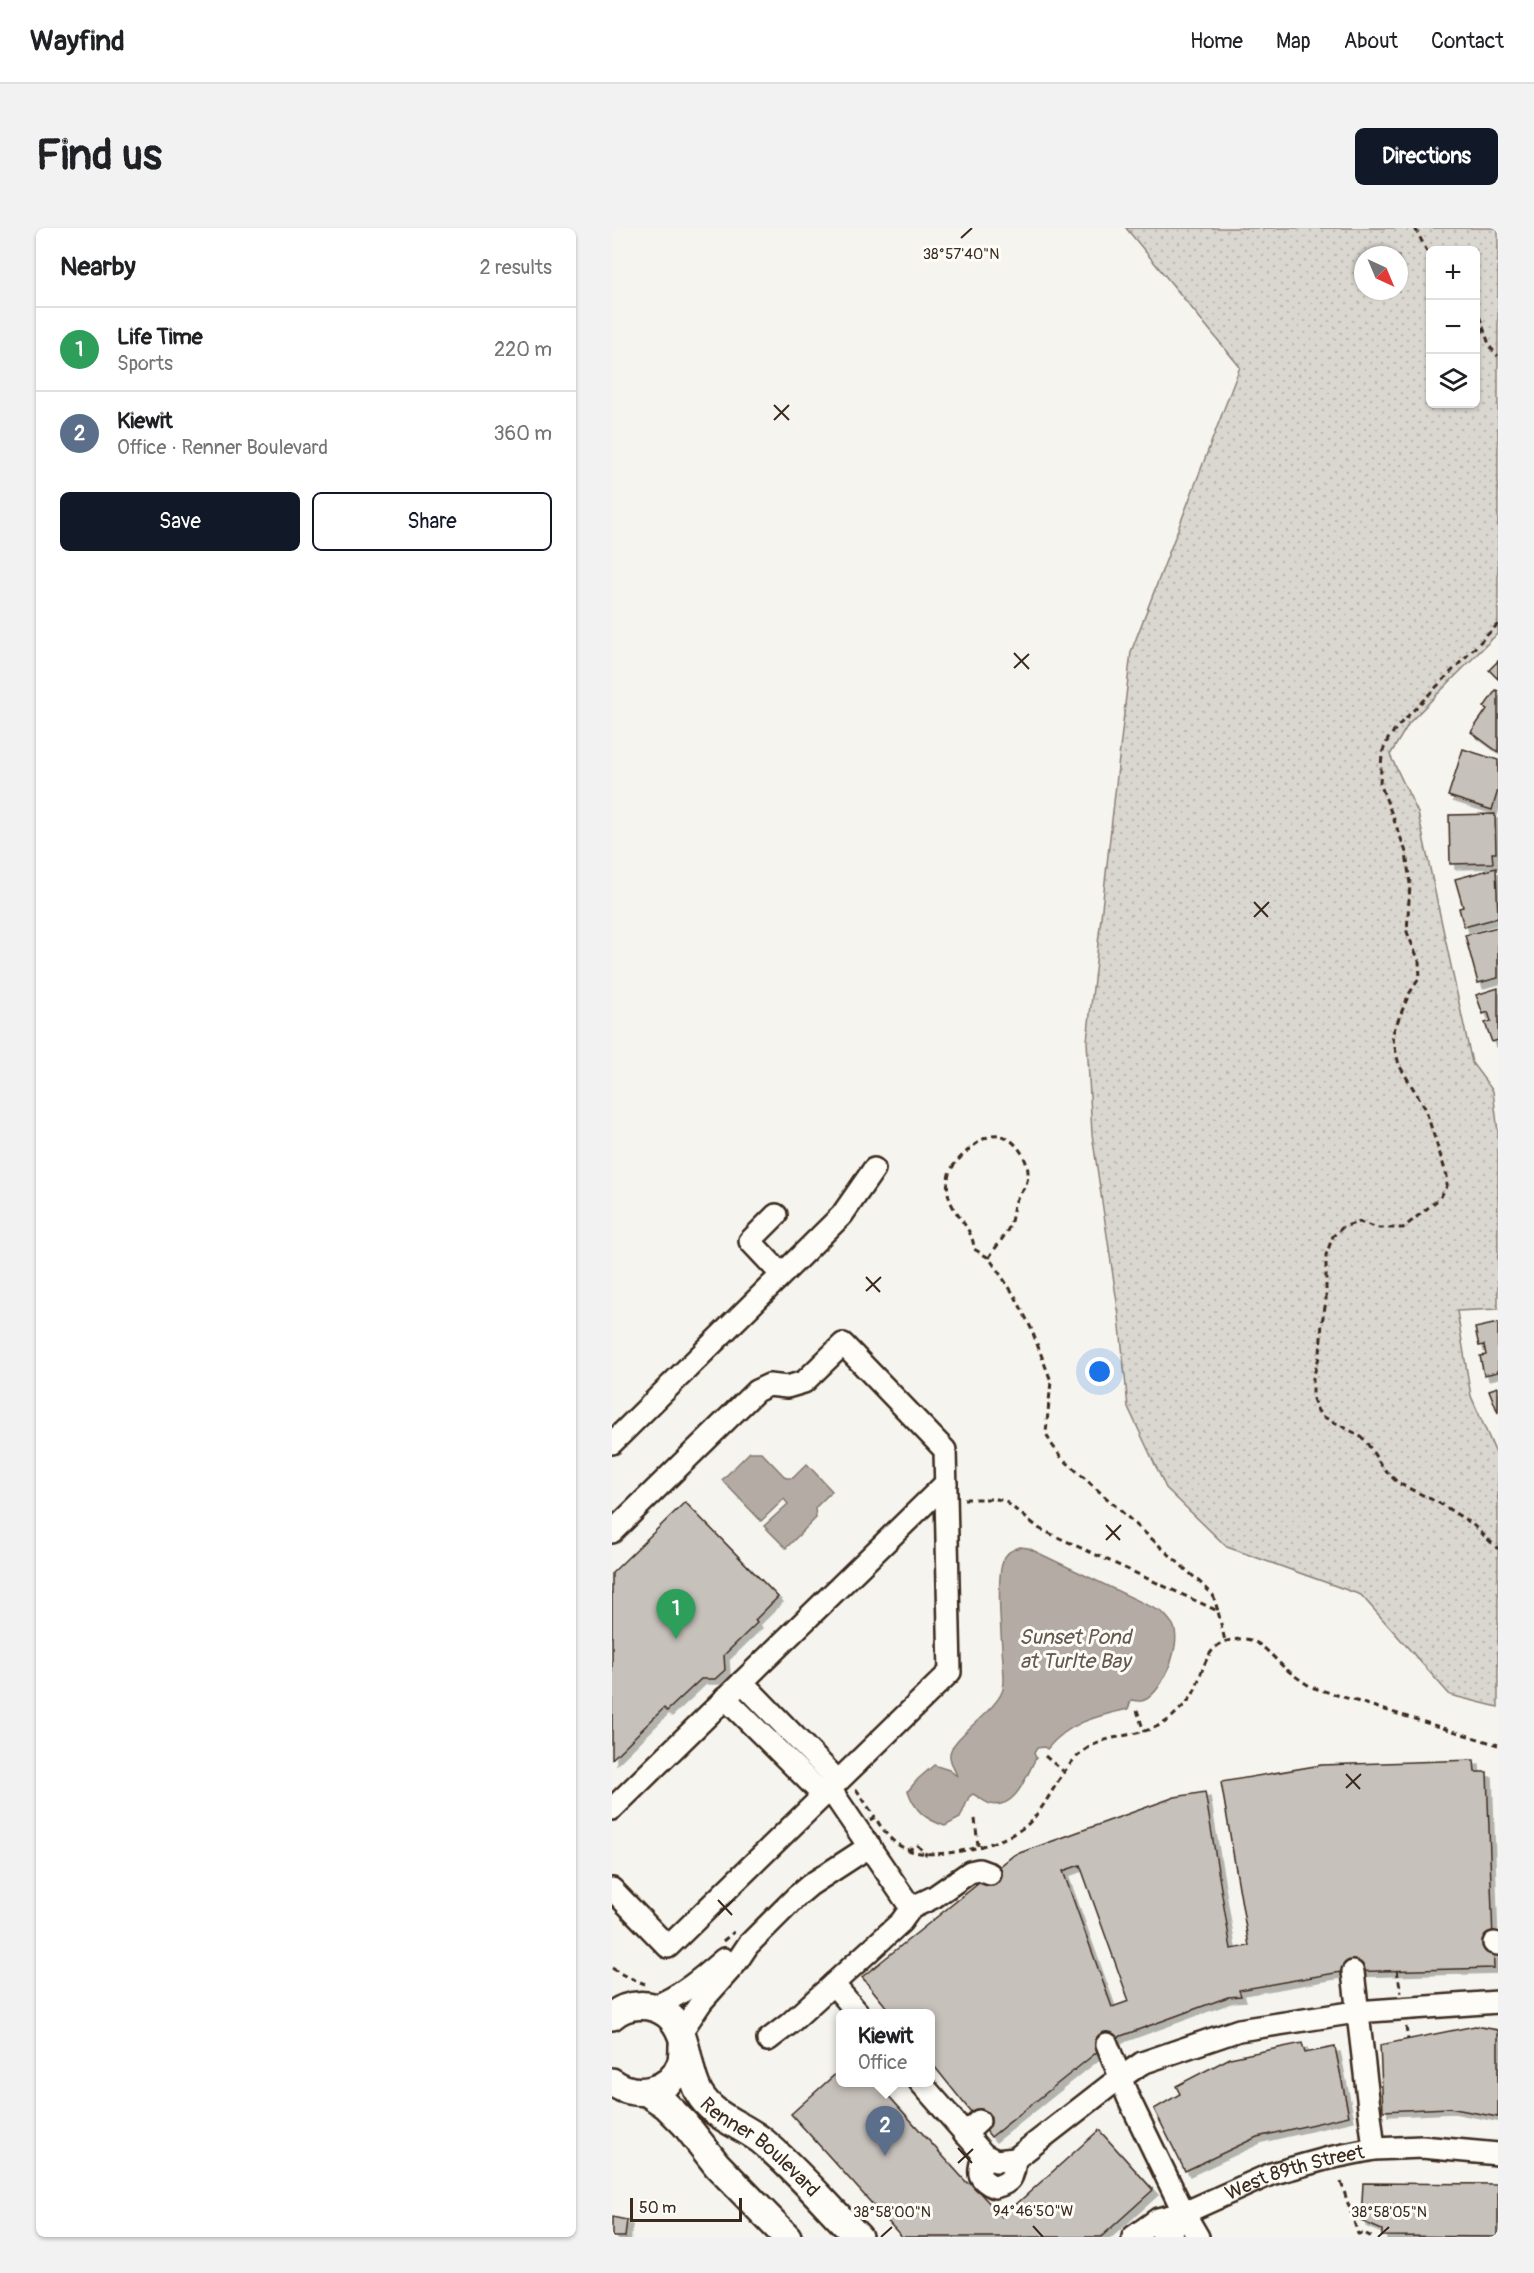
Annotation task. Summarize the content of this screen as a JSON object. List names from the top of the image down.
{
  "streets": {
    "main road": ["Renner Boulevard"],
    "street": ["West 89th Street"]
  },
  "water": ["Sunset Pond at Turlte Bay"],
  "scale_bar": "50 m",
  "north": "bottom right",
  "page": {
    "header": "Wayfind",
    "nav": [
      "Home",
      "Map",
      "About",
      "Contact"
    ],
    "buttons": [
      "Directions",
      ["Save", "Share"]
    ],
    "title": "Find us",
    "heading": ["Nearby", "2 results"],
    "map_buttons": ["+", "−"],
    "list": [
      {
        "mark": "1",
        "name": "Life Time",
        "note": "Sports",
        "value": "220 m"
      },
      {
        "mark": "2",
        "name": "Kiewit",
        "note": "Office · Renner Boulevard",
        "value": "360 m"
      }
    ],
    "pins": ["1", "2"],
    "popup": ["Kiewit", "Office"],
    "scale": "50 m"
  },
  "coordinates": [
    "38°57'40\"N",
    "94°46'50\"W",
    "38°58'00\"N",
    "38°58'05\"N"
  ]
}
